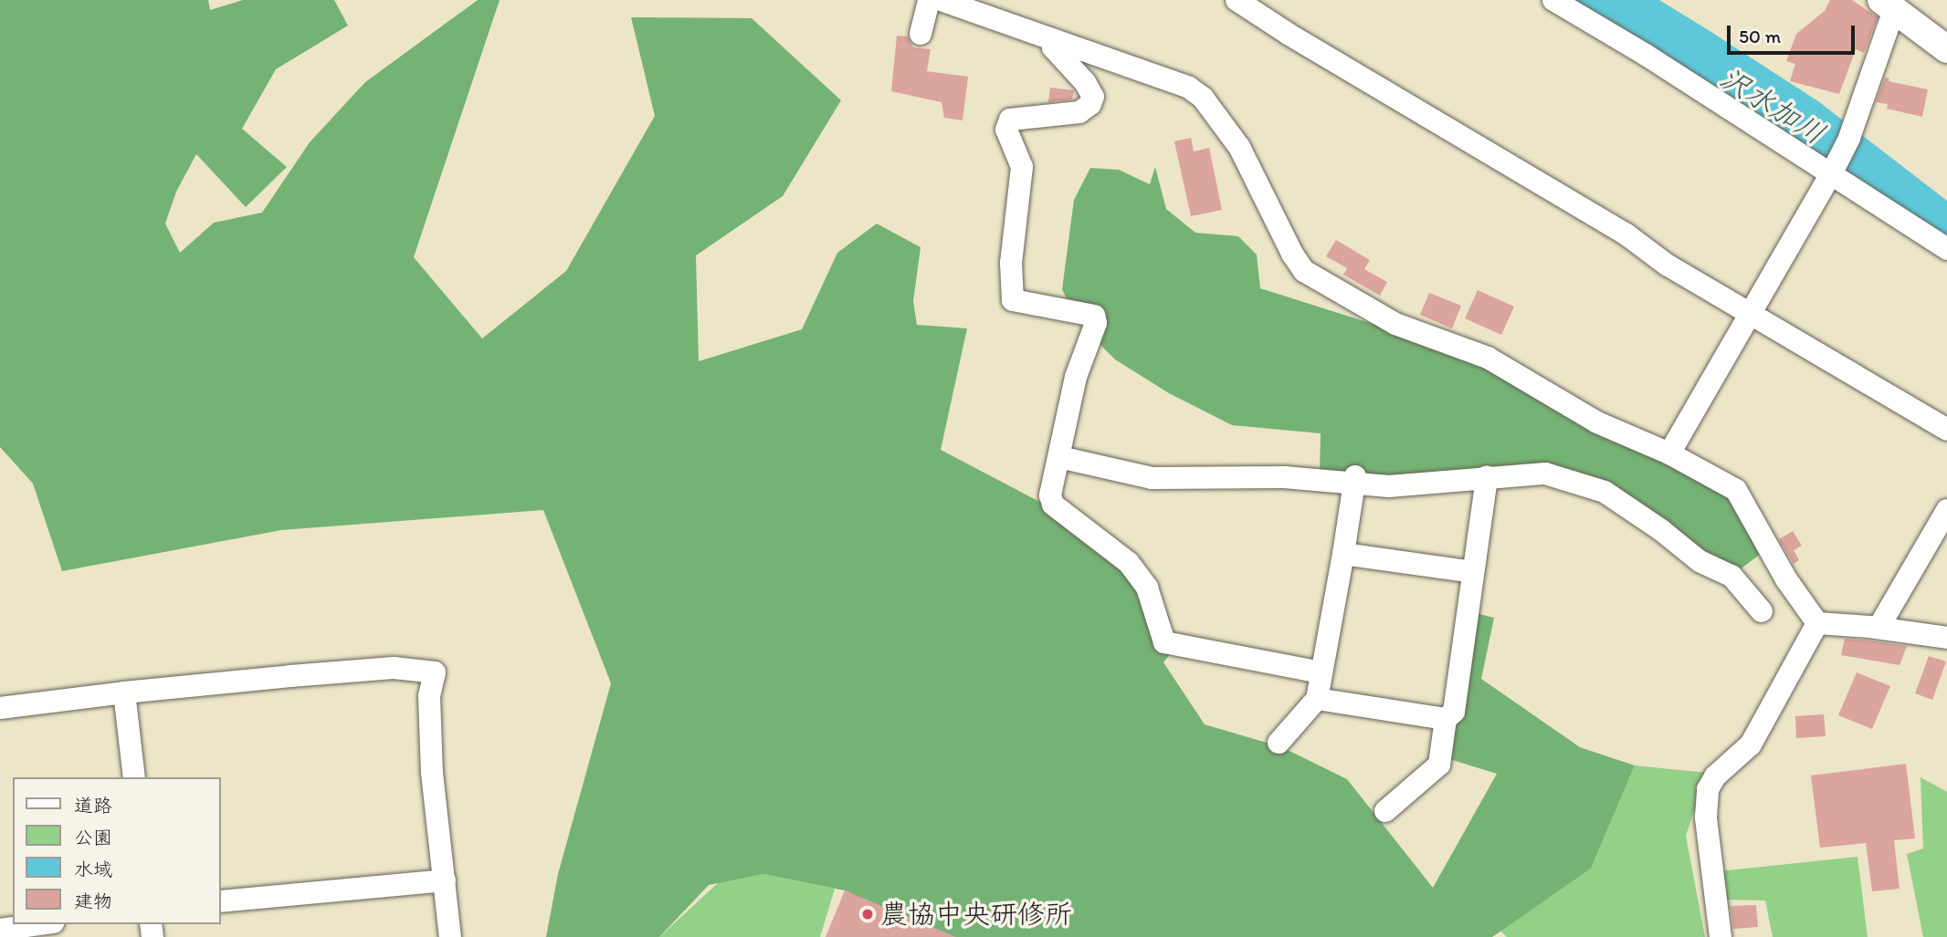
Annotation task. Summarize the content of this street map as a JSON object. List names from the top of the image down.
{
  "water": ["沢水加川"],
  "places": ["農協中央研修所"],
  "legend": [
    "道路",
    "公園",
    "水域",
    "建物"
  ],
  "scale_bar": "50 m"
}
